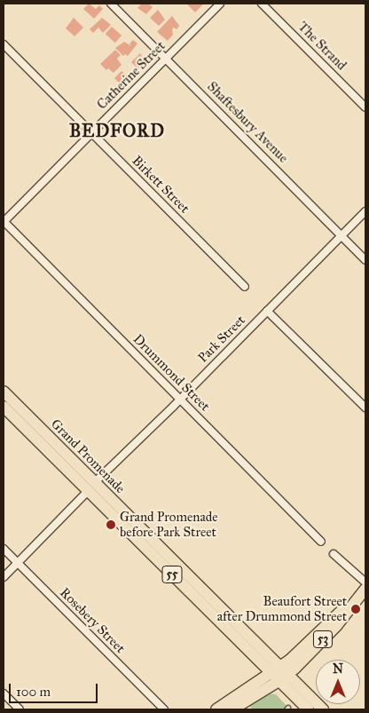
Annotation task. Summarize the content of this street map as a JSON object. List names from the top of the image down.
{
  "streets": {
    "main road": ["Grand Promenade", "55", "53"],
    "street": [
      "The Strand",
      "Catherine Street",
      "Shaftesbury Avenue",
      "Birkett Street",
      "Park Street",
      "Drummond Street",
      "Rosebery Street"
    ]
  },
  "crossings": [
    ["Catherine Street", "Shaftesbury Avenue"],
    ["Catherine Street", "Birkett Street"],
    ["Catherine Street", "Drummond Street"],
    ["Shaftesbury Avenue", "Park Street"],
    ["Park Street", "Drummond Street"],
    ["Park Street", "Grand Promenade"],
    ["Park Street", "Rosebery Street"],
    ["Grand Promenade", "53"]
  ],
  "districts": ["BEDFORD"],
  "places": ["Grand Promenade before Park Street", "Beaufort Street after Drummond Street"],
  "scale_bar": "100 m",
  "north": "top"
}
